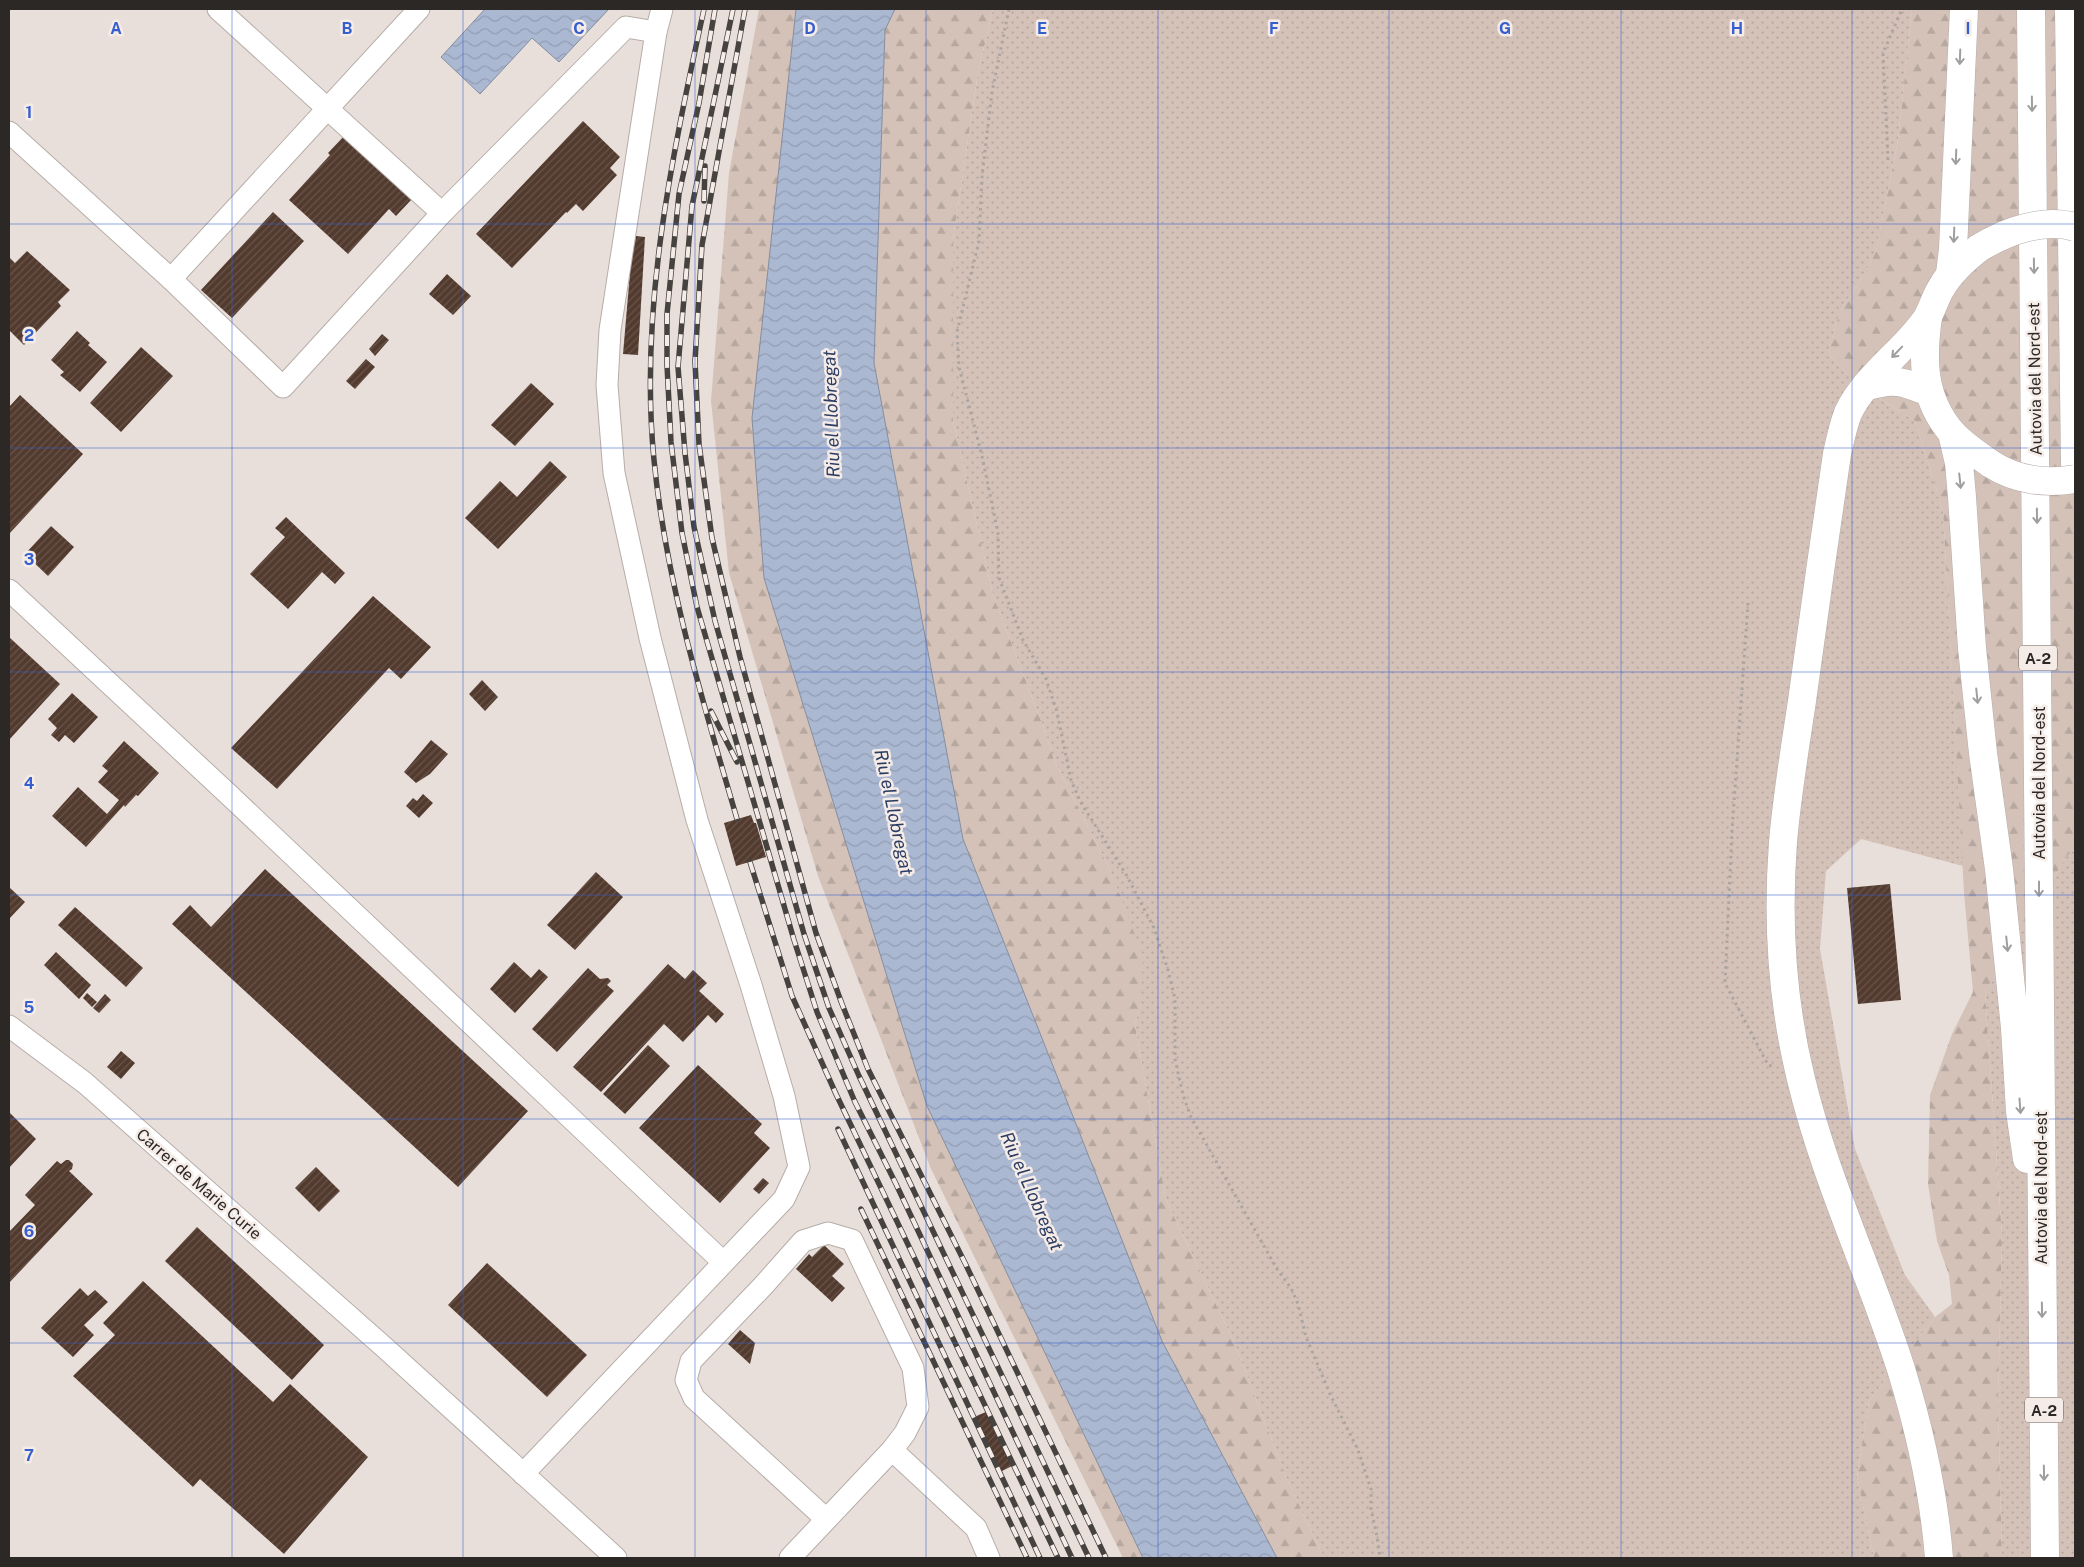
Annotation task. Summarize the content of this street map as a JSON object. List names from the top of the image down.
{
  "streets": {
    "main road": ["Autovia del Nord-est", "A-2"],
    "street": ["Carrer de Marie Curie"]
  },
  "water": ["Riu el Llobregat"],
  "grid": {
    "columns": [
      "A",
      "B",
      "C",
      "D",
      "E",
      "F",
      "G",
      "H",
      "I"
    ],
    "rows": [
      "1",
      "2",
      "3",
      "4",
      "5",
      "6",
      "7"
    ]
  }
}
